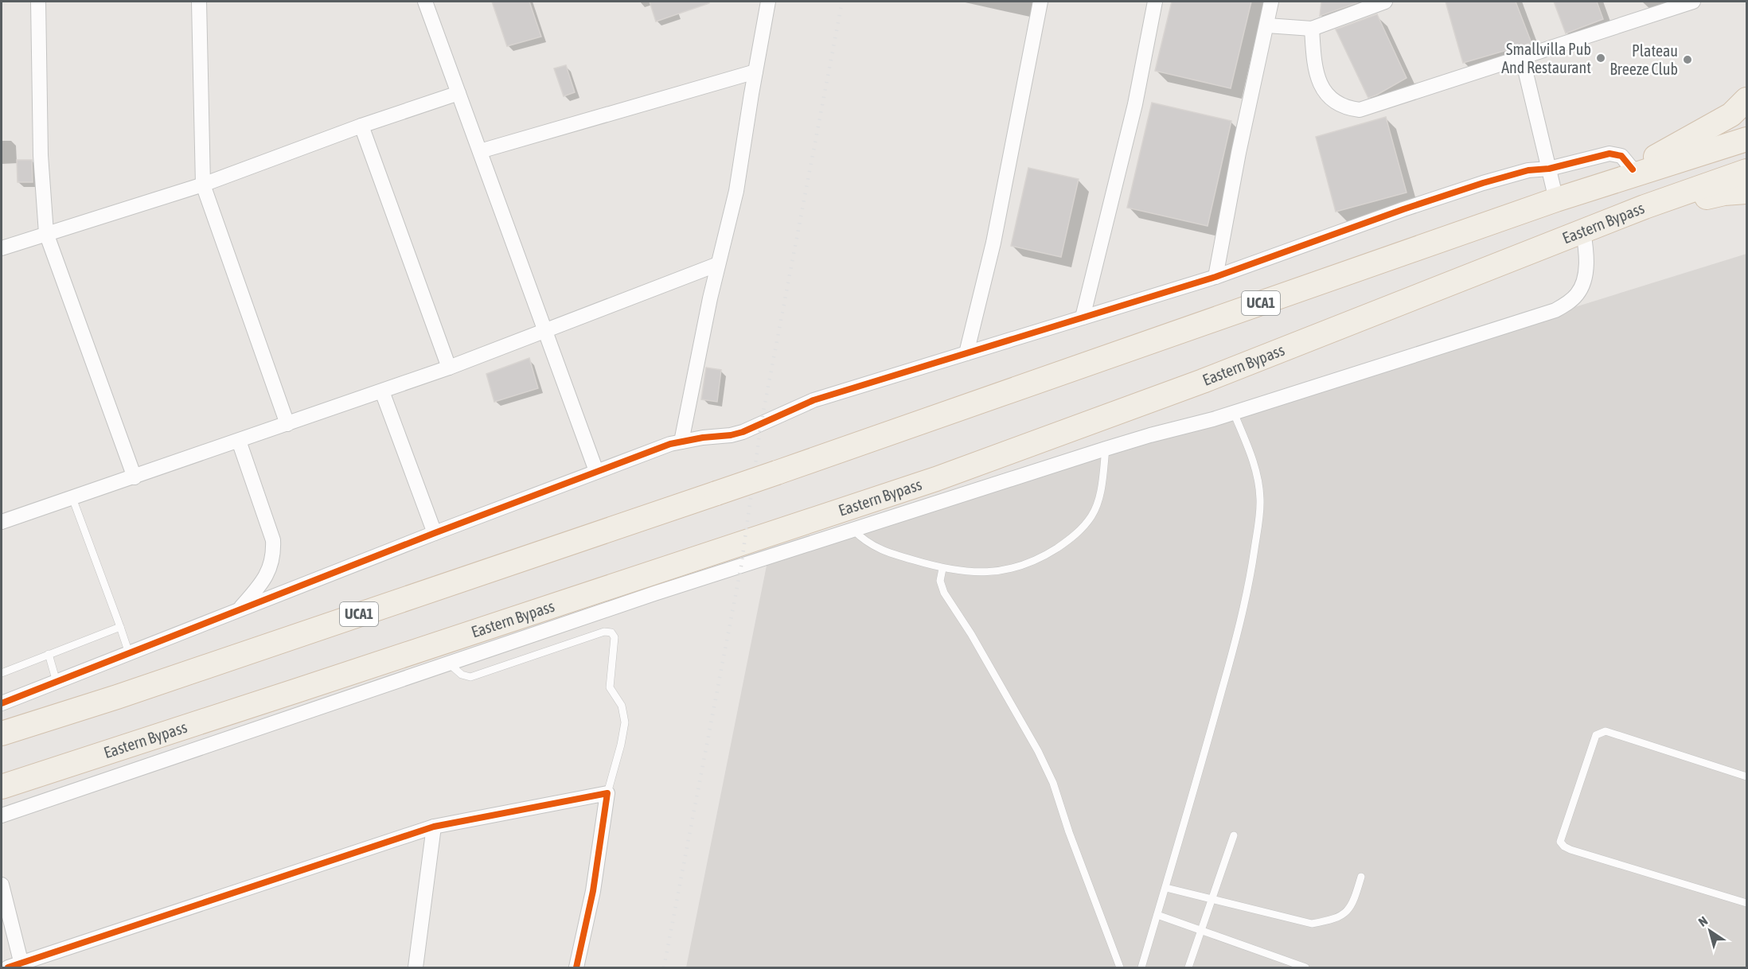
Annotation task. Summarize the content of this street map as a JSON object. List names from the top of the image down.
{
  "streets": {
    "main road": ["Eastern Bypass", "UCA1"]
  },
  "places": ["Smallvilla Pub And Restaurant", "Plateau Breeze Club"],
  "north": "top left"
}
